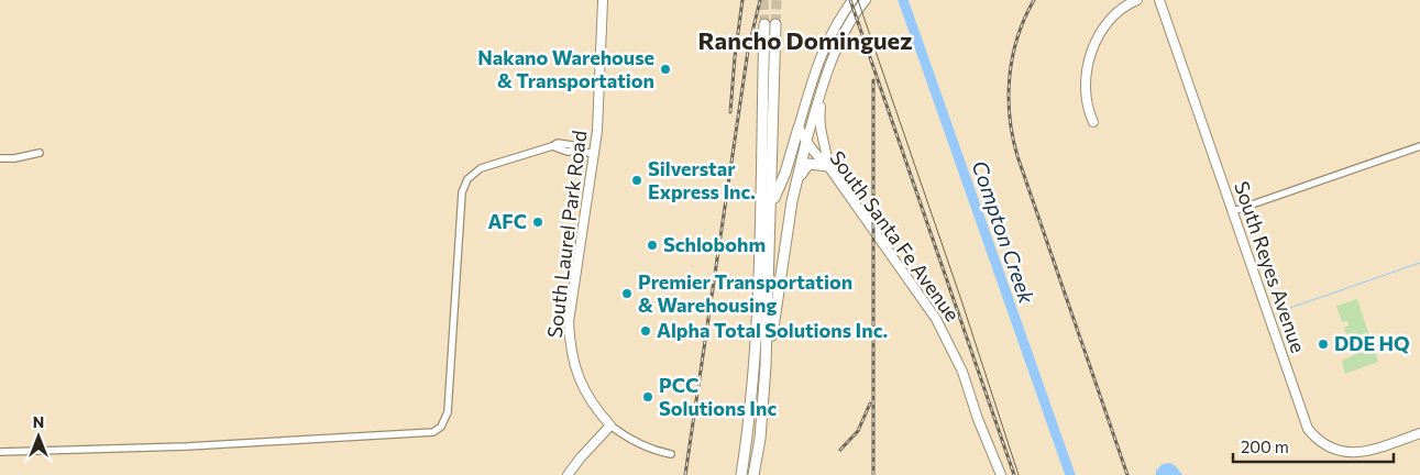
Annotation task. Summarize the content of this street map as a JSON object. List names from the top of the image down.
{
  "streets": {
    "street": ["South Laurel Park Road", "South Santa Fe Avenue", "South Reyes Avenue"]
  },
  "districts": ["Rancho Dominguez"],
  "water": ["Compton Creek"],
  "places": [
    "Nakano Warehouse & Transportation",
    "Silverstar Express Inc.",
    "AFC",
    "Schlobohm",
    "Premier Transportation & Warehousing",
    "Alpha Total Solutions Inc.",
    "DDE HQ",
    "PCC Solutions Inc"
  ],
  "scale_bar": "200 m",
  "north": "top"
}
